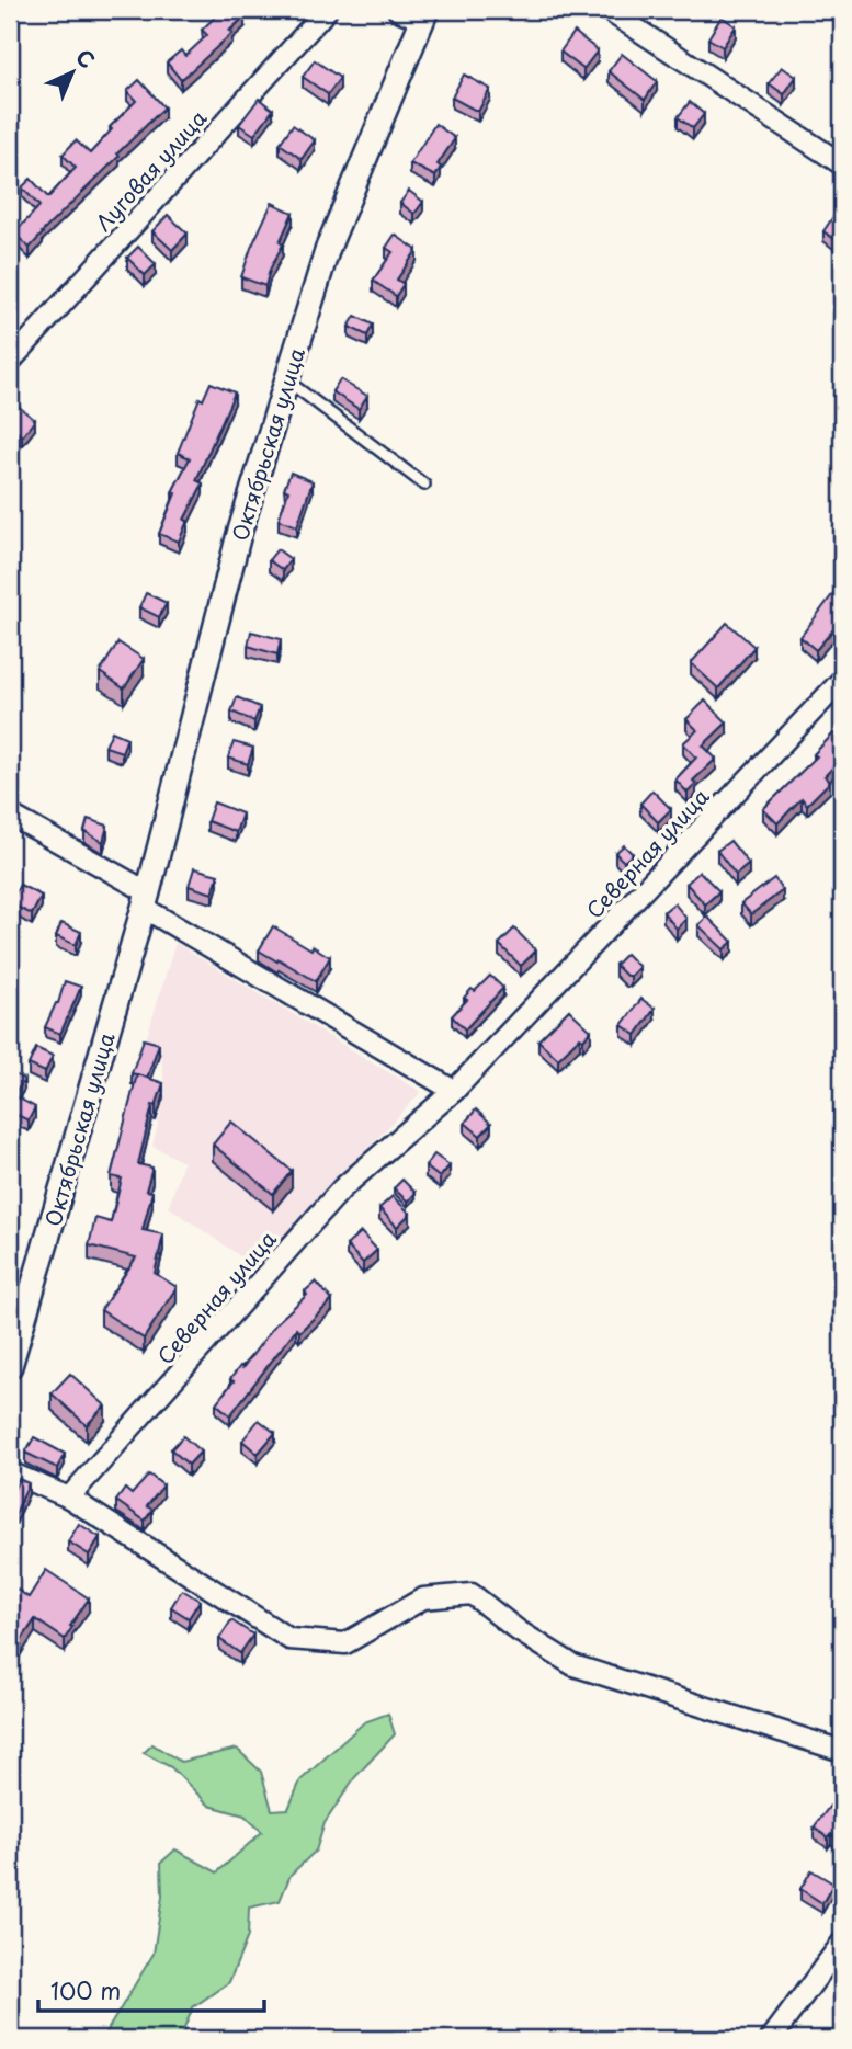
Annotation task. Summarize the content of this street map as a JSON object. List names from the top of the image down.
{
  "streets": {
    "street": ["Луговая улица", "Октябрьская улица", "Северная улица"]
  },
  "scale_bar": "100 m",
  "north": "top right"
}
